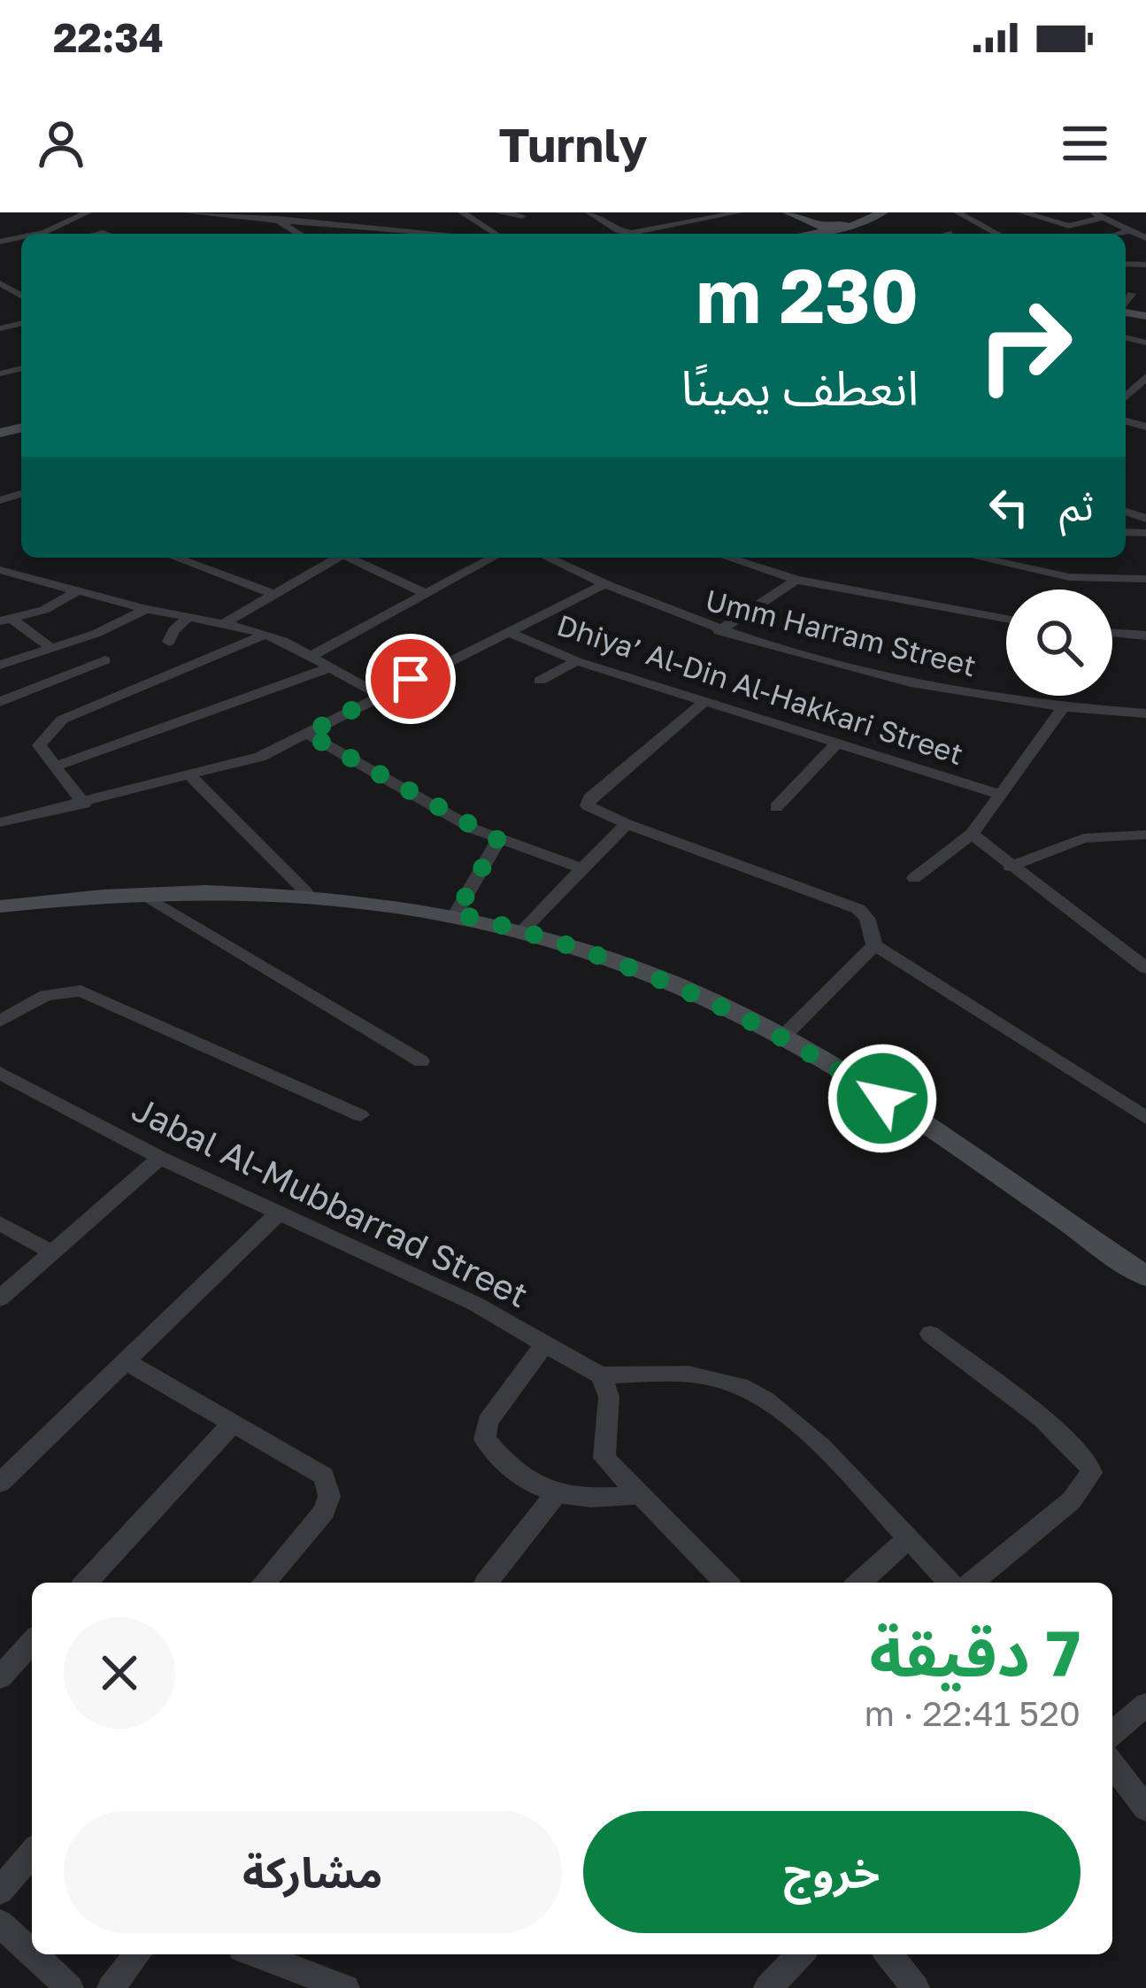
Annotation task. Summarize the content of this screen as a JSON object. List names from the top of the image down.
{
  "streets": {
    "street": ["Umm Harram Street", "Dhiya’ Al-Din Al-Hakkari Street", "Jabal Al-Mubbarrad Street"]
  },
  "page": {
    "status": "22:34",
    "header": "Turnly",
    "turn": ["230 m", "انعطف يمينًا"],
    "then": "ثم",
    "heading": ["7 دقيقة", "520 m · 22:41"],
    "buttons": ["خروج", "مشاركة"]
  }
}
